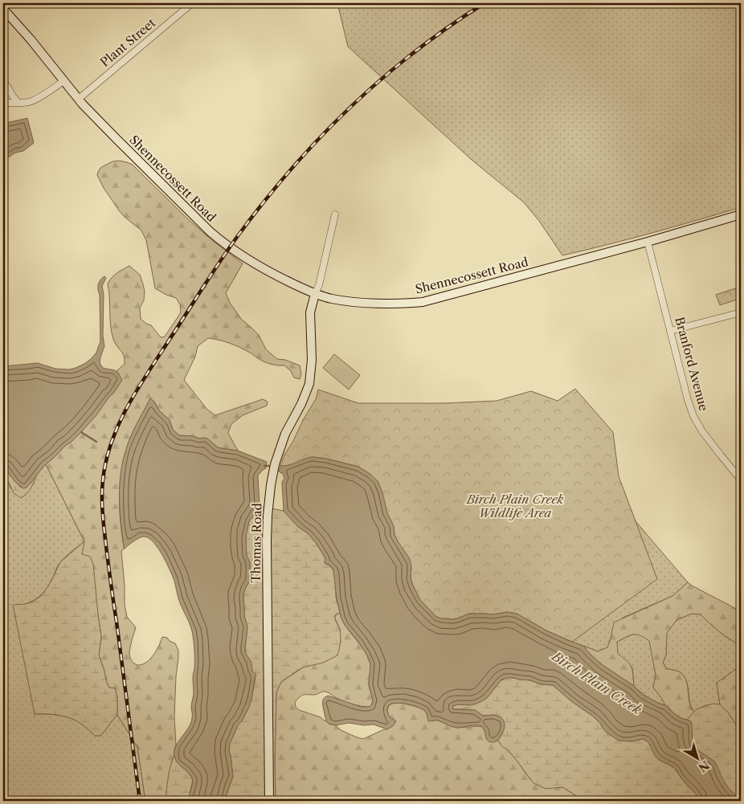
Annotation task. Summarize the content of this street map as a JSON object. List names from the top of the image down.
{
  "streets": {
    "main road": ["Shennecossett Road", "Thomas Road"],
    "street": ["Plant Street", "Branford Avenue"]
  },
  "crossings": [
    ["Plant Street", "Shennecossett Road"],
    ["Shennecossett Road", "Branford Avenue"],
    ["Shennecossett Road", "Thomas Road"]
  ],
  "water": ["Birch Plain Creek"],
  "parks": ["Birch Plain Creek Wildlife Area"],
  "north": "bottom right"
}
